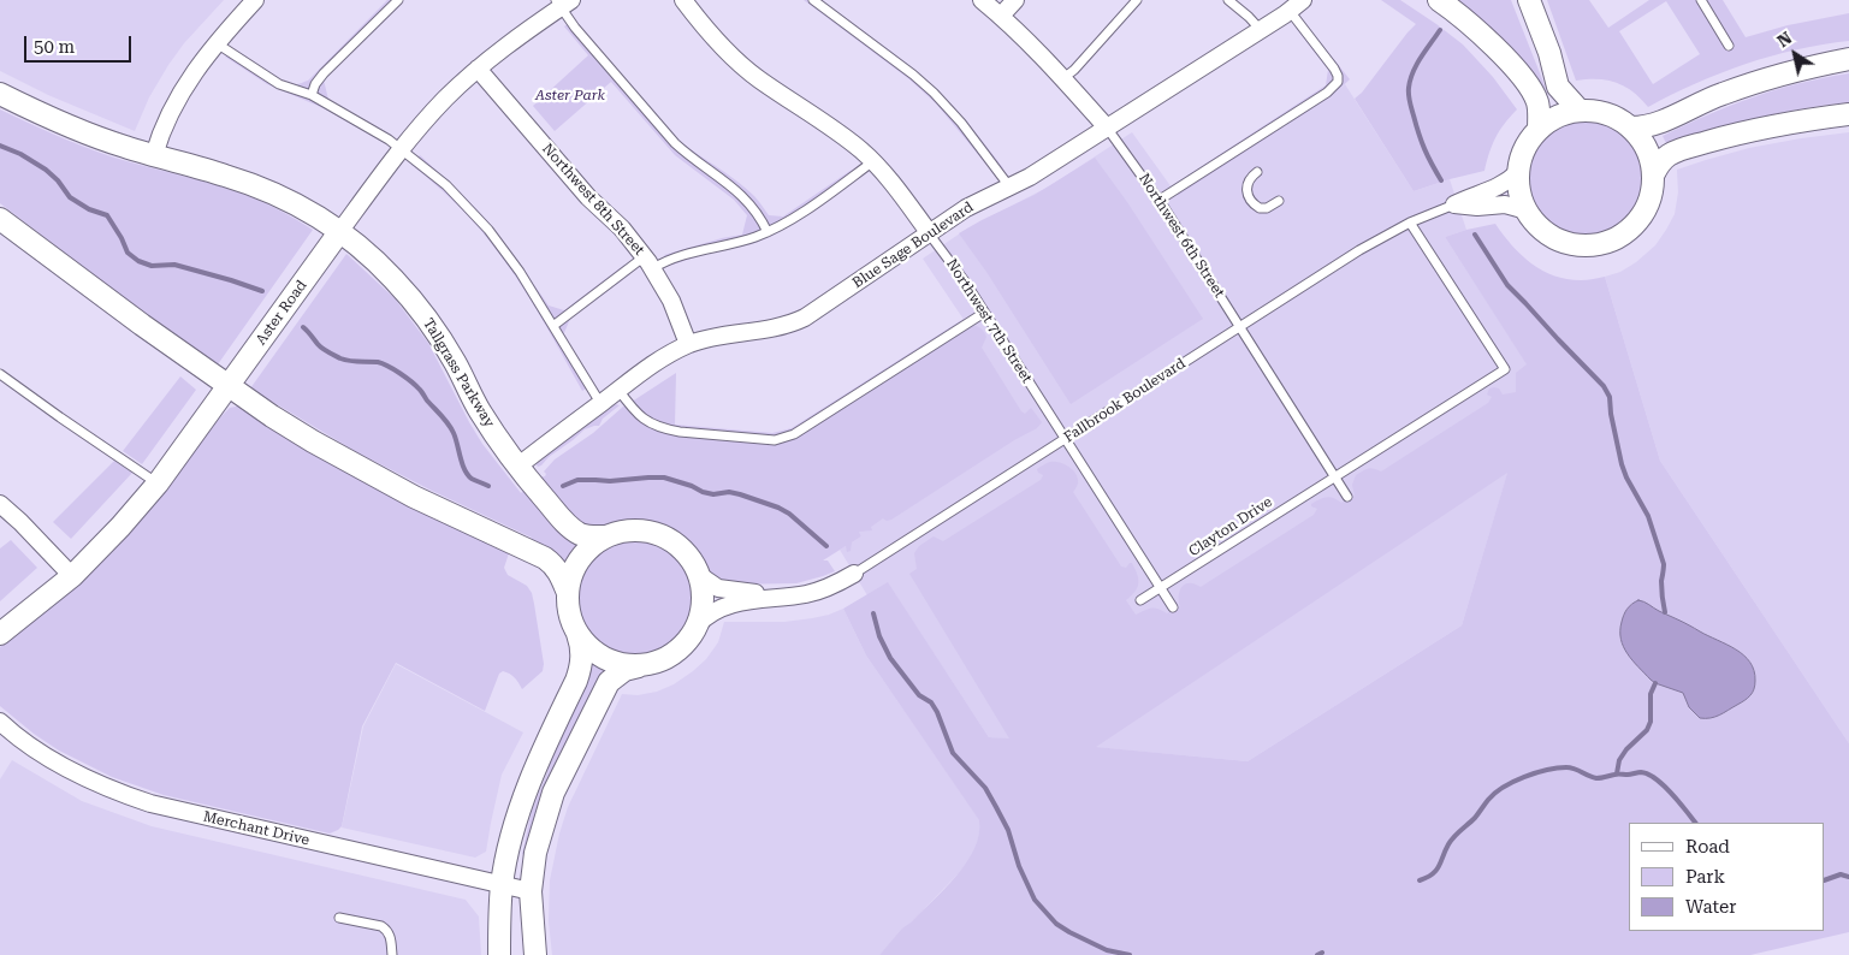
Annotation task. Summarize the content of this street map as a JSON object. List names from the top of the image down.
{
  "streets": {
    "street": [
      "Northwest 8th Street",
      "Northwest 6th Street",
      "Blue Sage Boulevard",
      "Aster Road",
      "Northwest 7th Street",
      "Tallgrass Parkway",
      "Fallbrook Boulevard",
      "Merchant Drive"
    ],
    "lane": ["Clayton Drive"]
  },
  "crossings": [
    ["Northwest 8th Street", "Blue Sage Boulevard"],
    ["Northwest 8th Street", "Aster Road"],
    ["Northwest 6th Street", "Blue Sage Boulevard"],
    ["Northwest 6th Street", "Fallbrook Boulevard"],
    ["Northwest 6th Street", "Clayton Drive"],
    ["Blue Sage Boulevard", "Northwest 7th Street"],
    ["Blue Sage Boulevard", "Tallgrass Parkway"],
    ["Aster Road", "Tallgrass Parkway"],
    ["Northwest 7th Street", "Fallbrook Boulevard"],
    ["Northwest 7th Street", "Clayton Drive"],
    ["Tallgrass Parkway", "Fallbrook Boulevard"],
    ["Fallbrook Boulevard", "Clayton Drive"]
  ],
  "parks": ["Aster Park"],
  "legend": ["Road", "Park", "Water"],
  "scale_bar": "50 m",
  "north": "top left"
}
